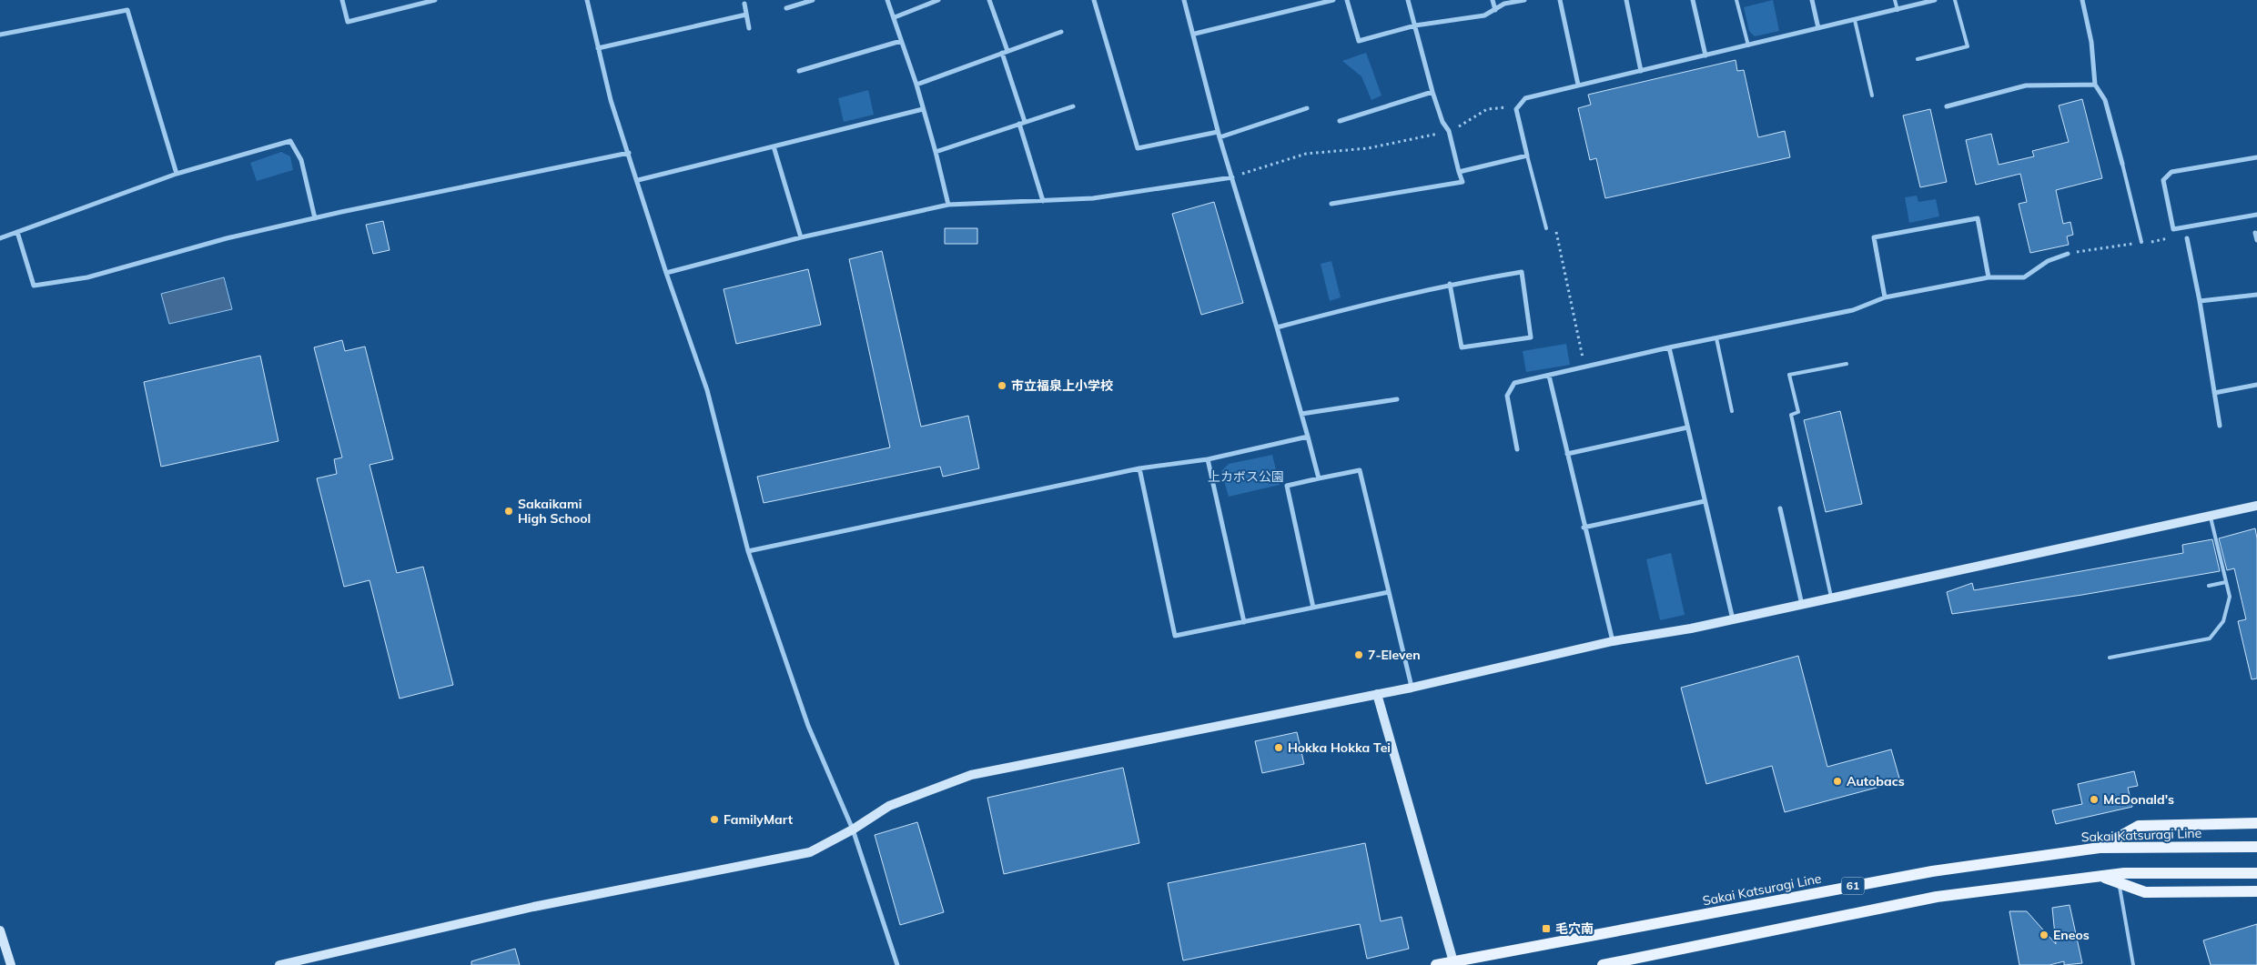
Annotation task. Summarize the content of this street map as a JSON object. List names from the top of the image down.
{
  "streets": {
    "main road": ["Sakai Katsuragi Line", "61"]
  },
  "parks": ["上カボス公園"],
  "places": {
    "other": [
      "市立福泉上小学校",
      "Sakaikami High School",
      "7-Eleven",
      "Hokka Hokka Tei",
      "Autobacs",
      "McDonald's",
      "FamilyMart",
      "Eneos"
    ],
    "transit": ["毛穴南"]
  }
}
